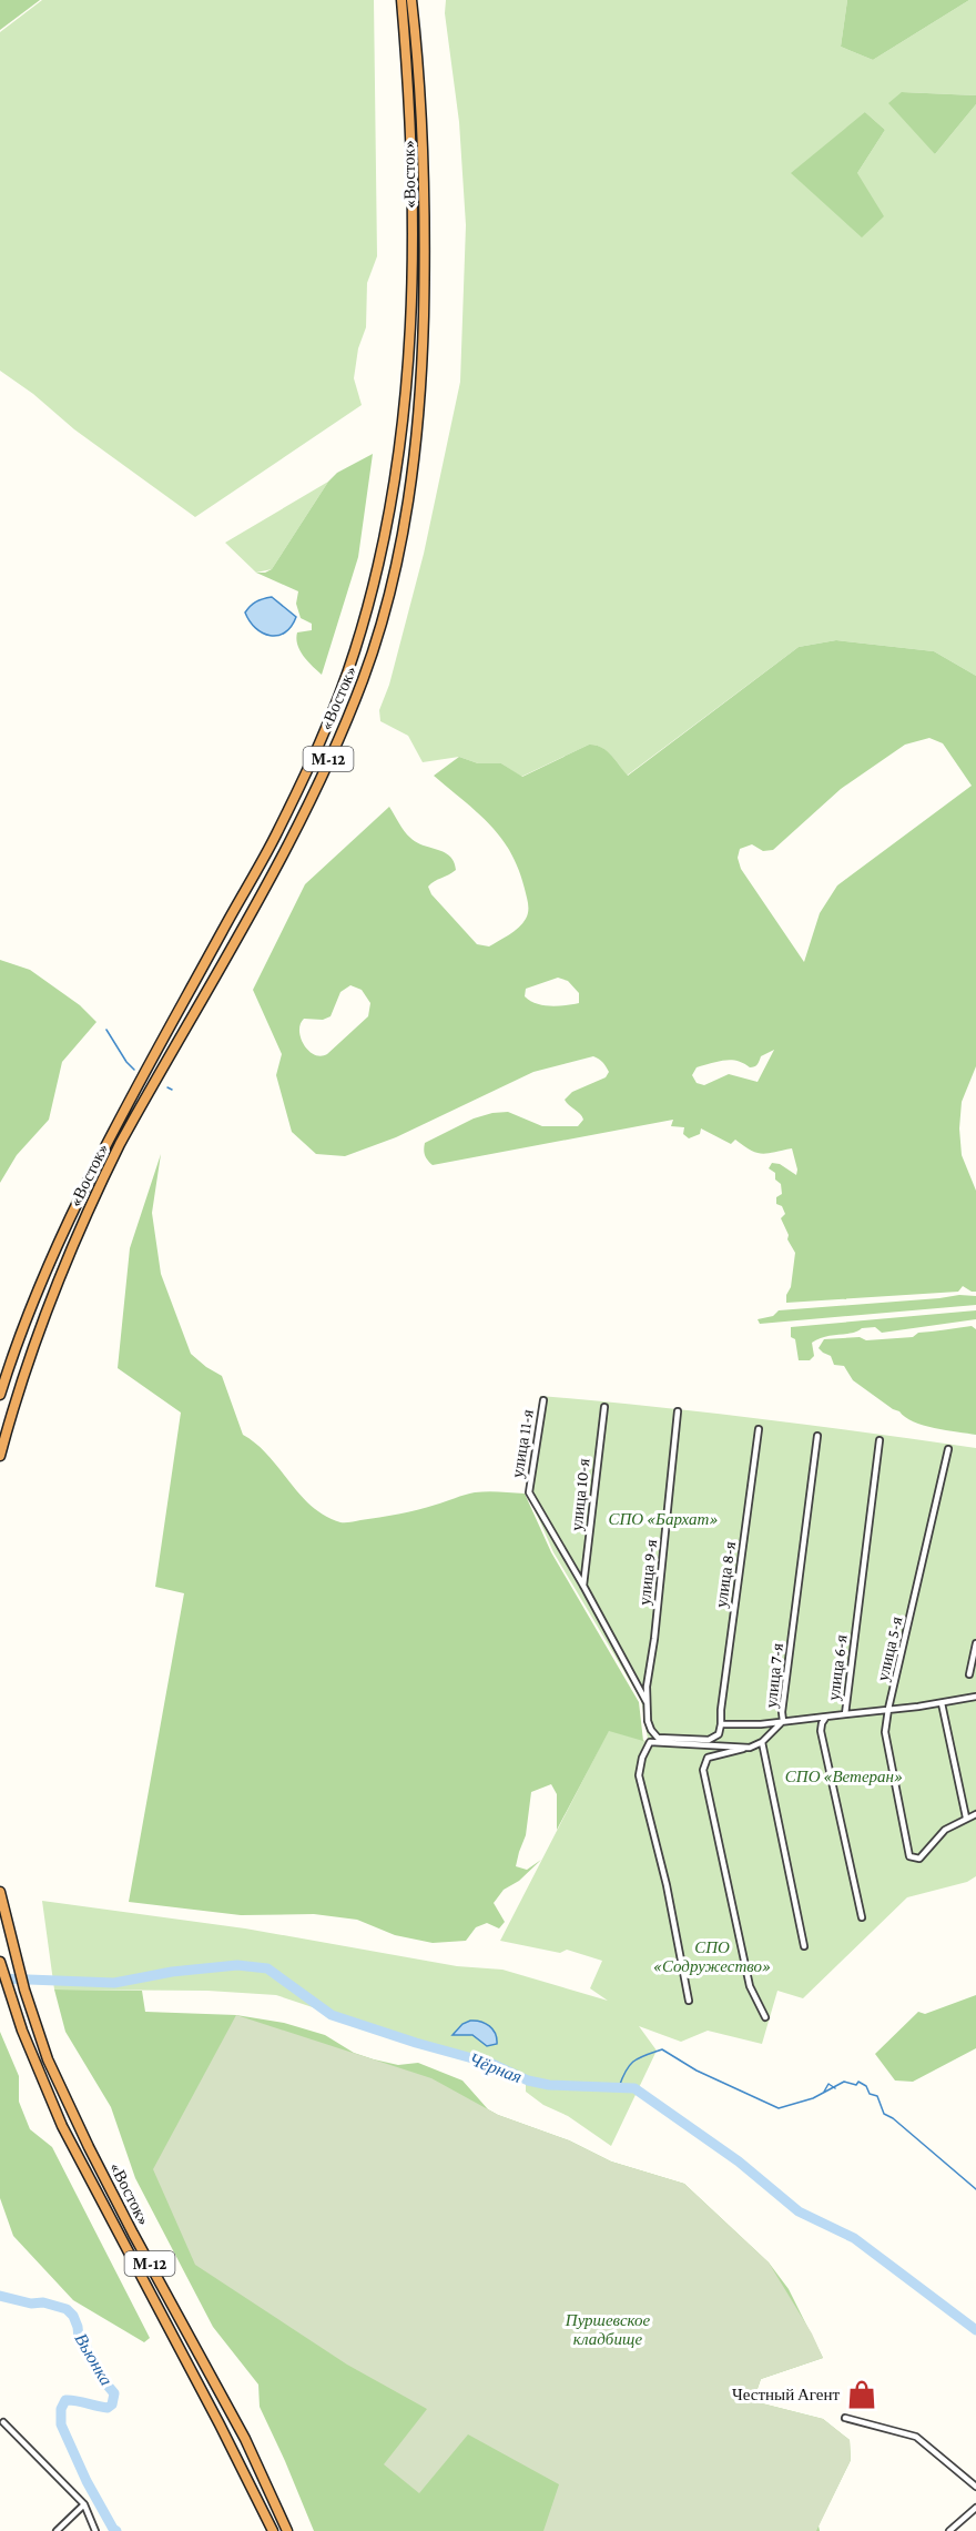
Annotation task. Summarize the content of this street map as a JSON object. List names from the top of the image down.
{
  "streets": {
    "highway": ["«Восток»", "М-12"],
    "street": [
      "улица 11-я",
      "улица 10-я",
      "улица 9-я",
      "улица 8-я",
      "улица 5-я",
      "улица 6-я",
      "улица 7-я"
    ]
  },
  "crossings": [
    ["улица 11-я", "улица 10-я"],
    ["улица 9-я", "улица 8-я"]
  ],
  "water": ["Чёрная", "Вьюнка"],
  "parks": [
    "СПО «Бархат»",
    "СПО «Ветеран»",
    "СПО «Содружество»",
    "Пуршевское кладбище"
  ],
  "places": {
    "shop": ["Честный Агент"]
  }
}
